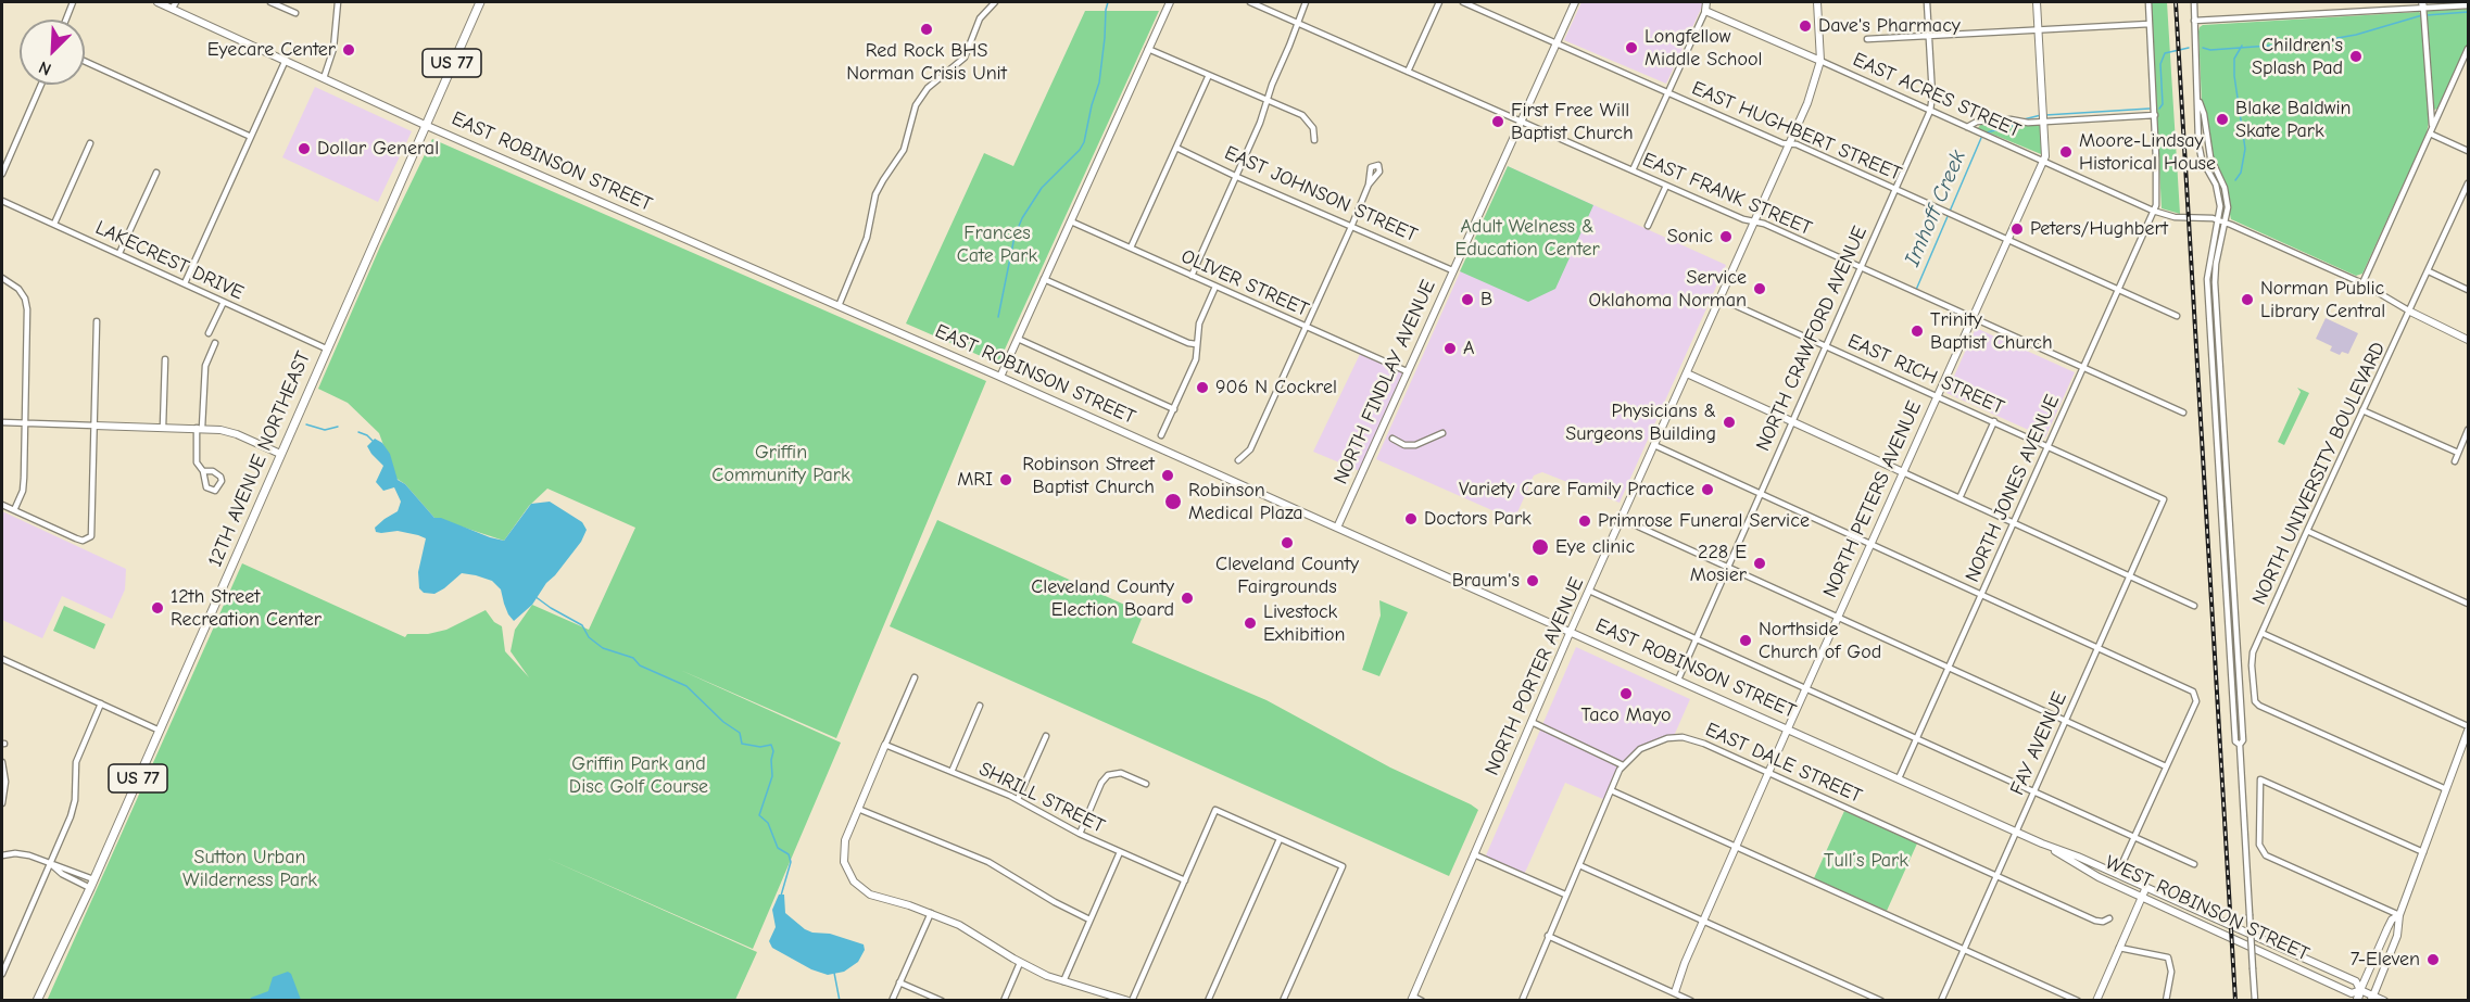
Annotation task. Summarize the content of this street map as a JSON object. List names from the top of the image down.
{
  "streets": {
    "main road": ["US 77", "12TH AVENUE NORTHEAST"],
    "street": [
      "EAST ACRES STREET",
      "EAST HUGHBERT STREET",
      "EAST ROBINSON STREET",
      "EAST JOHNSON STREET",
      "EAST FRANK STREET",
      "LAKECREST DRIVE",
      "OLIVER STREET",
      "NORTH CRAWFORD AVENUE",
      "EAST RICH STREET",
      "NORTH FINDLAY AVENUE",
      "NORTH UNIVERSITY BOULEVARD",
      "NORTH JONES AVENUE",
      "NORTH PETERS AVENUE",
      "NORTH PORTER AVENUE",
      "FAY AVENUE",
      "EAST DALE STREET",
      "SHRILL STREET",
      "WEST ROBINSON STREET"
    ]
  },
  "crossings": [
    ["EAST ACRES STREET", "NORTH CRAWFORD AVENUE"],
    ["EAST ACRES STREET", "NORTH JONES AVENUE"],
    ["EAST ACRES STREET", "NORTH PETERS AVENUE"],
    ["EAST ACRES STREET", "NORTH PORTER AVENUE"],
    ["EAST HUGHBERT STREET", "NORTH CRAWFORD AVENUE"],
    ["EAST HUGHBERT STREET", "NORTH FINDLAY AVENUE"],
    ["EAST HUGHBERT STREET", "NORTH JONES AVENUE"],
    ["EAST HUGHBERT STREET", "NORTH PETERS AVENUE"],
    ["EAST HUGHBERT STREET", "NORTH PORTER AVENUE"],
    ["EAST ROBINSON STREET", "NORTH CRAWFORD AVENUE"],
    ["EAST ROBINSON STREET", "NORTH FINDLAY AVENUE"],
    ["EAST ROBINSON STREET", "12TH AVENUE NORTHEAST"],
    ["EAST ROBINSON STREET", "NORTH JONES AVENUE"],
    ["EAST ROBINSON STREET", "NORTH PETERS AVENUE"],
    ["EAST ROBINSON STREET", "NORTH PORTER AVENUE"],
    ["EAST ROBINSON STREET", "WEST ROBINSON STREET"],
    ["EAST JOHNSON STREET", "NORTH FINDLAY AVENUE"],
    ["EAST FRANK STREET", "NORTH CRAWFORD AVENUE"],
    ["EAST FRANK STREET", "NORTH FINDLAY AVENUE"],
    ["EAST FRANK STREET", "NORTH JONES AVENUE"],
    ["EAST FRANK STREET", "NORTH PETERS AVENUE"],
    ["EAST FRANK STREET", "NORTH PORTER AVENUE"],
    ["LAKECREST DRIVE", "12TH AVENUE NORTHEAST"],
    ["OLIVER STREET", "NORTH FINDLAY AVENUE"],
    ["NORTH CRAWFORD AVENUE", "EAST RICH STREET"],
    ["EAST RICH STREET", "NORTH JONES AVENUE"],
    ["EAST RICH STREET", "NORTH PETERS AVENUE"],
    ["EAST RICH STREET", "NORTH PORTER AVENUE"],
    ["EAST RICH STREET", "FAY AVENUE"],
    ["NORTH JONES AVENUE", "WEST ROBINSON STREET"],
    ["NORTH PETERS AVENUE", "EAST DALE STREET"],
    ["FAY AVENUE", "EAST DALE STREET"],
    ["FAY AVENUE", "WEST ROBINSON STREET"]
  ],
  "water": ["Imhoff Creek"],
  "parks": [
    "Adult Welness & Education Center",
    "Frances Cate Park",
    "Griffin Community Park",
    "Griffin Park and Disc Golf Course",
    "Sutton Urban Wilderness Park",
    "Tull’s Park"
  ],
  "places": [
    "Dave's Pharmacy",
    "Red Rock BHS Norman Crisis Unit",
    "Longfellow Middle School",
    "Eyecare Center",
    "Children's Splash Pad",
    "Blake Baldwin Skate Park",
    "First Free Will Baptist Church",
    "Dollar General",
    "Moore-Lindsay Historical House",
    "Peters/Hughbert",
    "Sonic",
    "Service Oklahoma Norman",
    "B",
    "Norman Public Library Central",
    "Trinity Baptist Church",
    "A",
    "906 N Cockrel",
    "Physicians & Surgeons Building",
    "Robinson Street Baptist Church",
    "MRI",
    "Variety Care Family Practice",
    "Robinson Medical Plaza",
    "Doctors Park",
    "Primrose Funeral Service",
    "Cleveland County Fairgrounds",
    "Eye clinic",
    "228 E Mosier",
    "Braum's",
    "Cleveland County Election Board",
    "12th Street Recreation Center",
    "Livestock Exhibition",
    "Northside Church of God",
    "Taco Mayo",
    "7-Eleven"
  ],
  "north": "bottom left"
}
